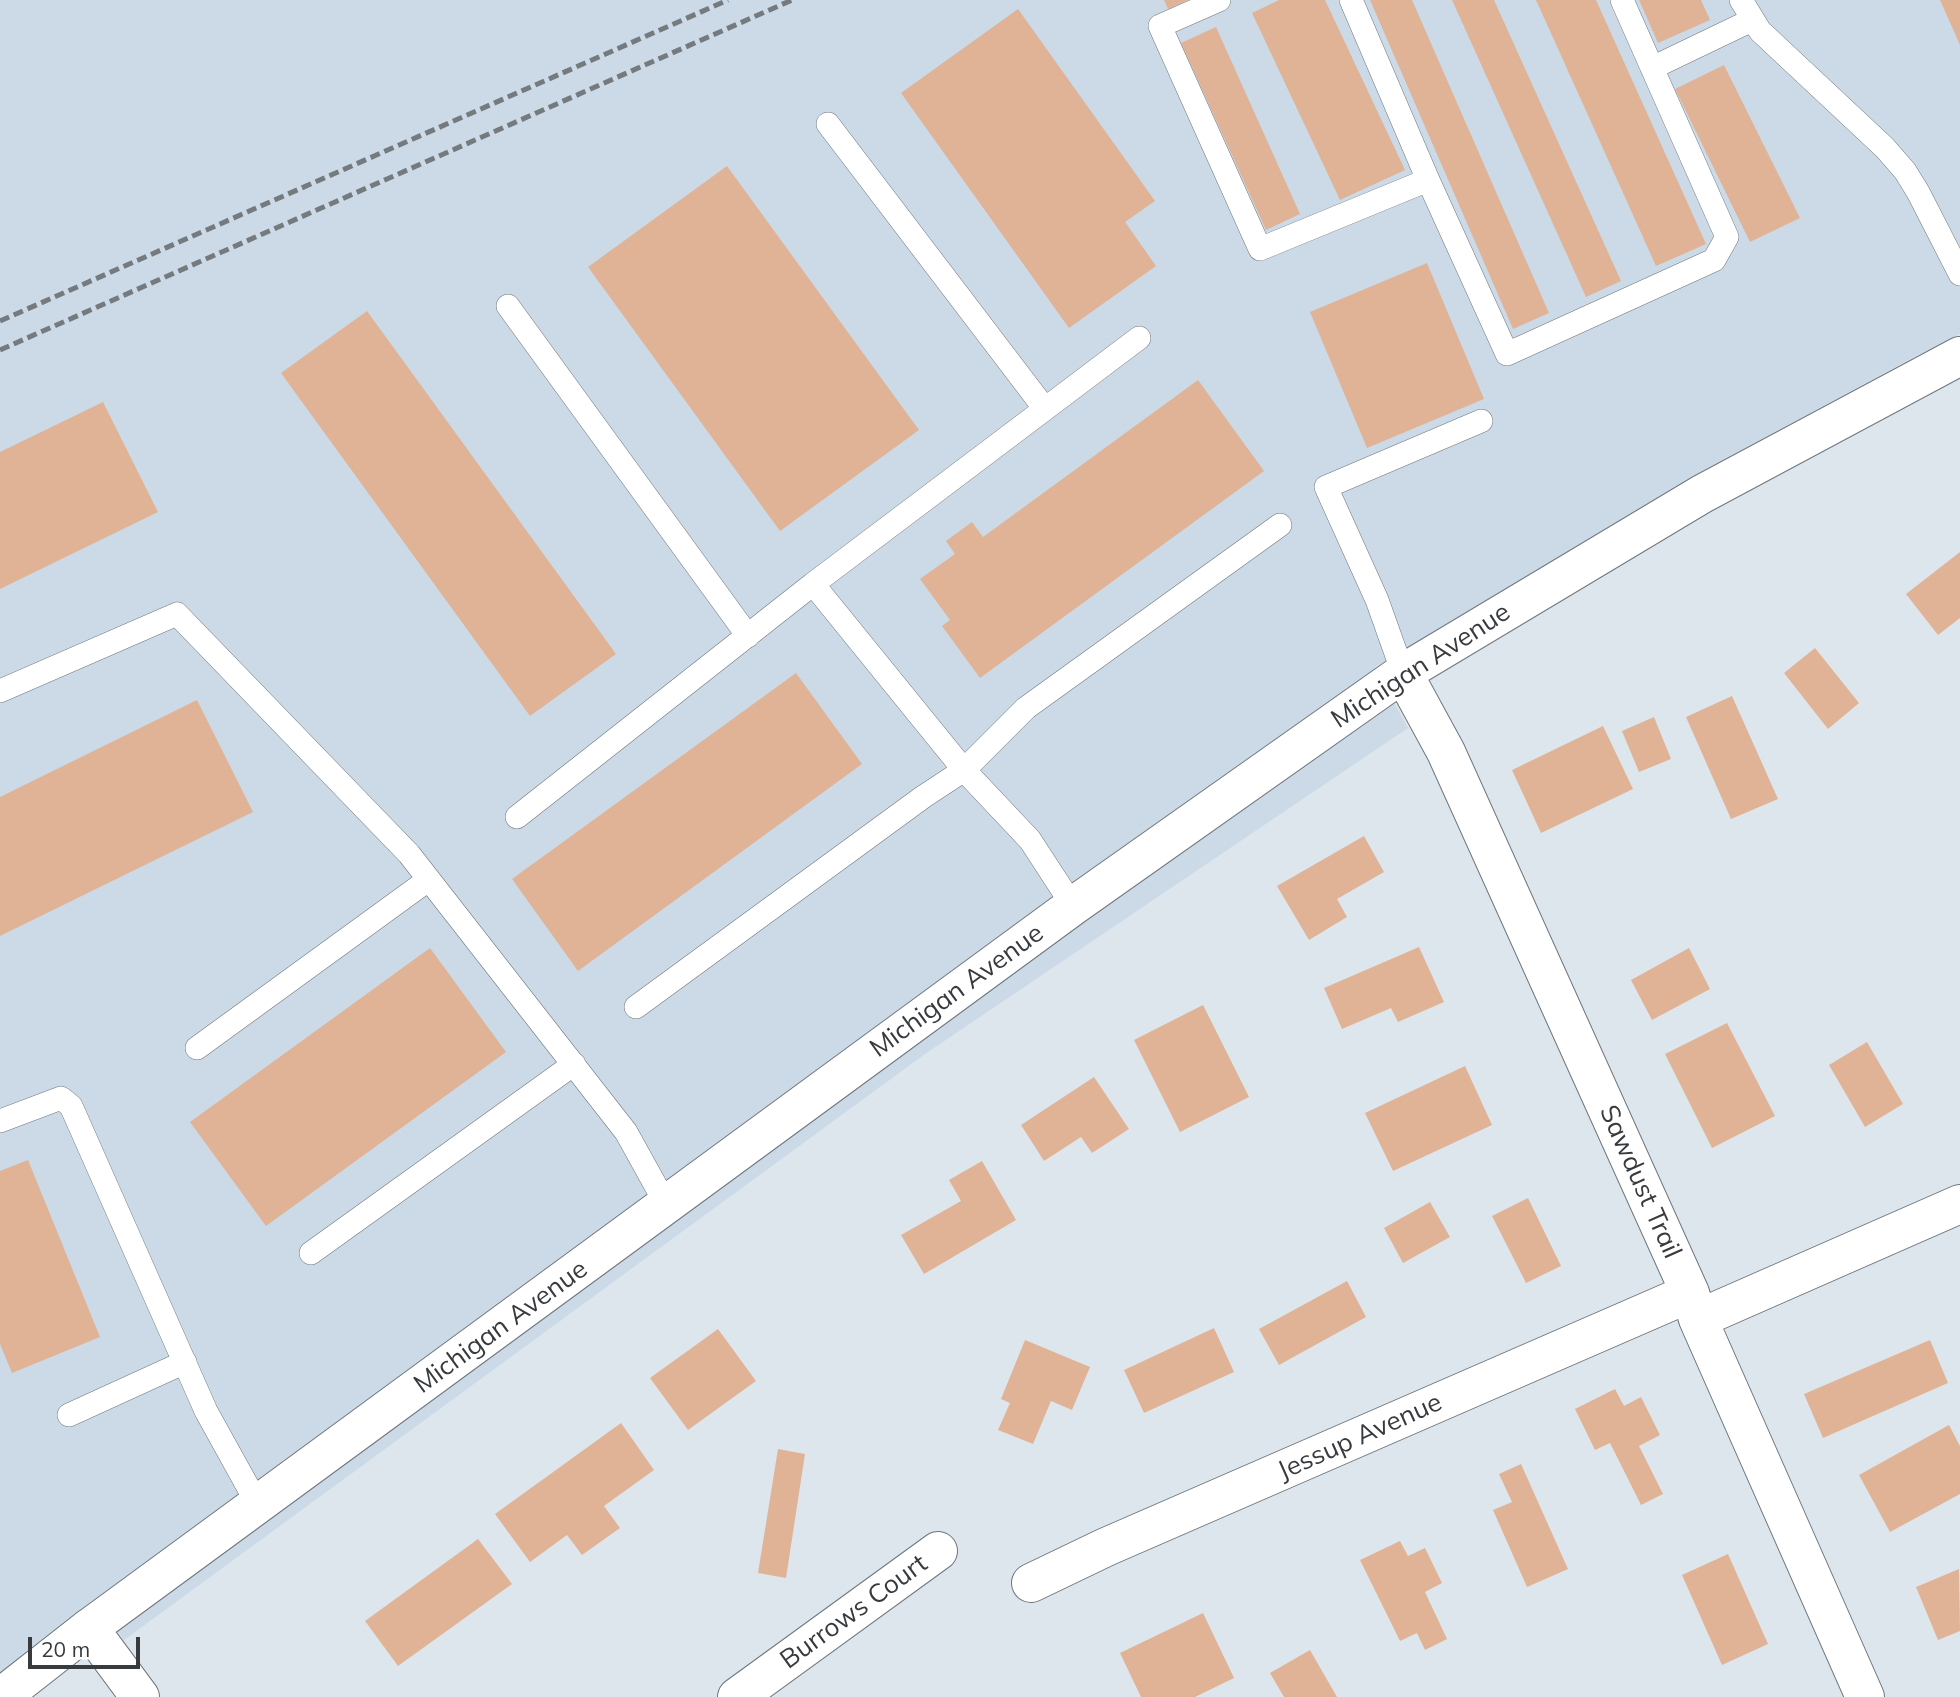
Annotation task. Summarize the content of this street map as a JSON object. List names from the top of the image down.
{
  "streets": {
    "street": [
      "Michigan Avenue",
      "Sawdust Trail",
      "Jessup Avenue",
      "Burrows Court"
    ]
  },
  "crossings": [
    ["Michigan Avenue", "Sawdust Trail"],
    ["Sawdust Trail", "Jessup Avenue"]
  ],
  "scale_bar": "20 m"
}
